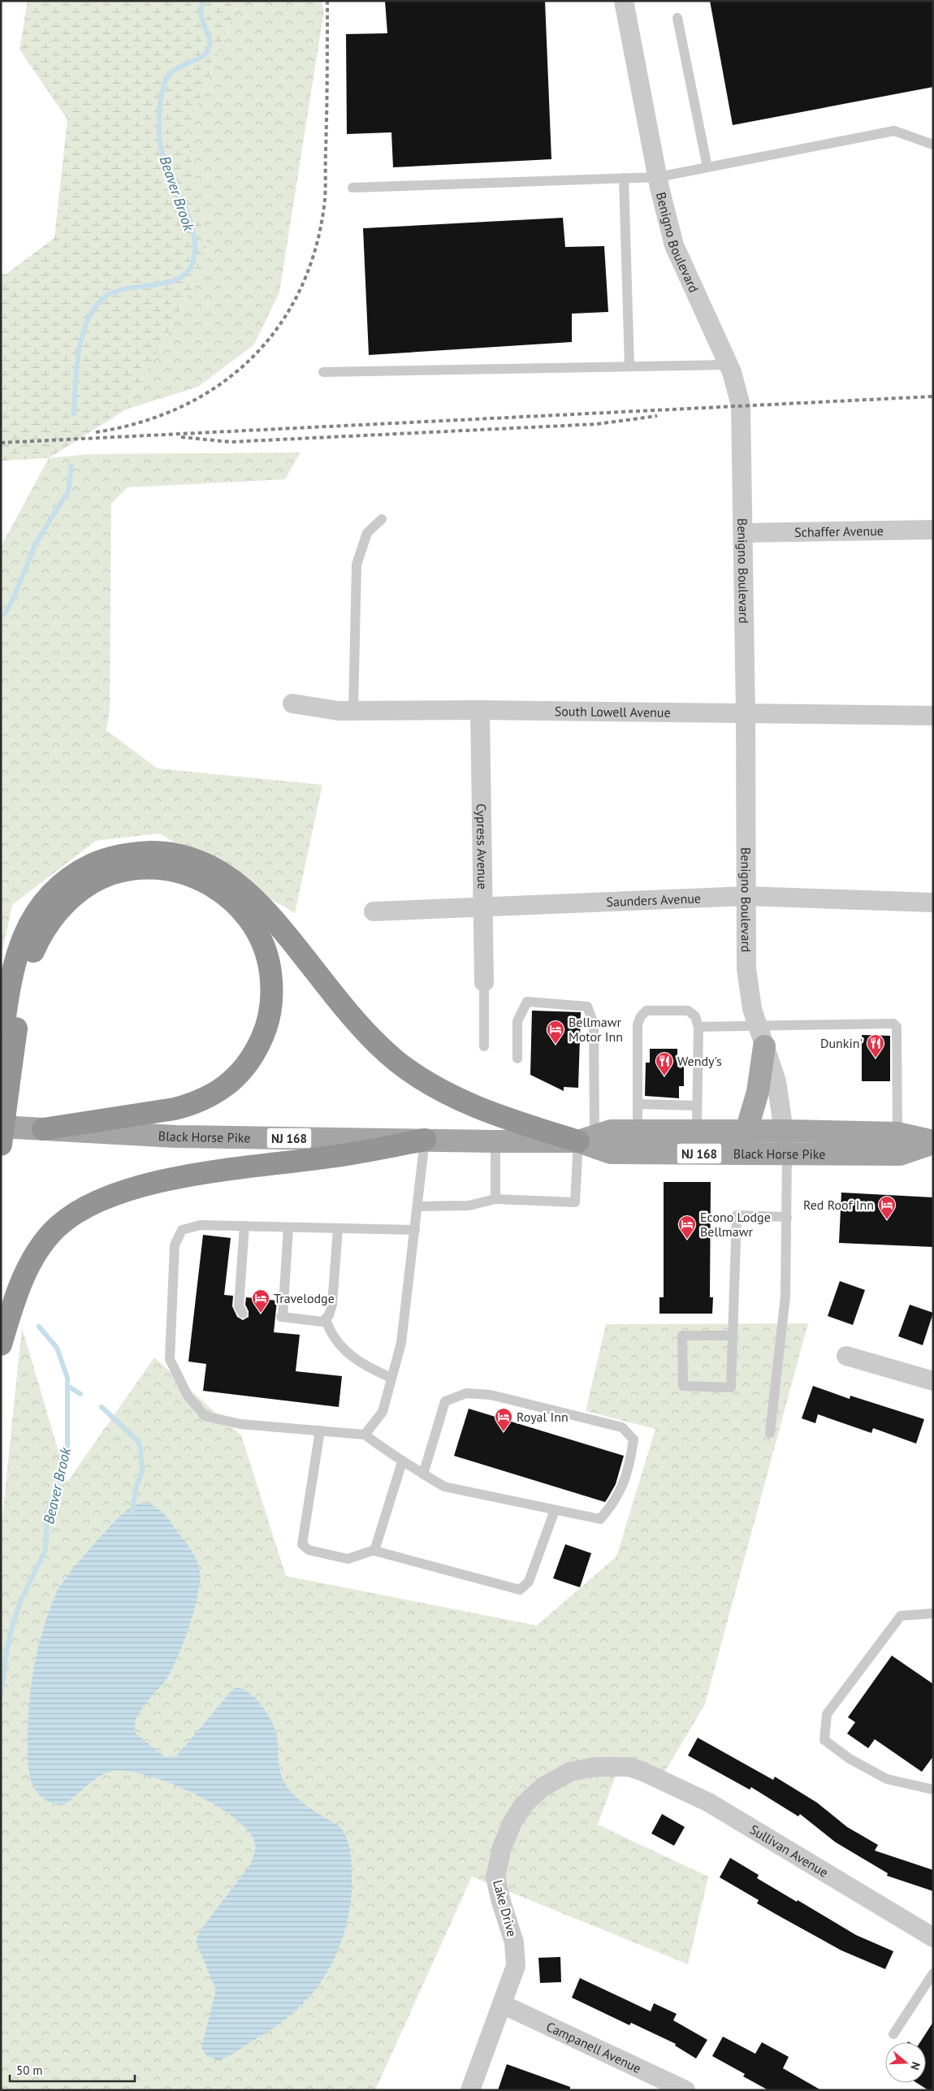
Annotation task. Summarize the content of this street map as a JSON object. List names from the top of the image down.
{
  "streets": {
    "main road": ["Black Horse Pike", "NJ 168"],
    "street": [
      "Benigno Boulevard",
      "Schaffer Avenue",
      "South Lowell Avenue",
      "Cypress Avenue",
      "Saunders Avenue",
      "Sullivan Avenue",
      "Lake Drive",
      "Campanell Avenue"
    ]
  },
  "crossings": [
    ["Benigno Boulevard", "Schaffer Avenue"],
    ["Benigno Boulevard", "South Lowell Avenue"],
    ["Benigno Boulevard", "Saunders Avenue"],
    ["Benigno Boulevard", "Black Horse Pike"],
    ["South Lowell Avenue", "Cypress Avenue"],
    ["Cypress Avenue", "Saunders Avenue"],
    ["Sullivan Avenue", "Lake Drive"],
    ["Lake Drive", "Campanell Avenue"]
  ],
  "water": ["Beaver Brook"],
  "places": {
    "hotel": [
      "Bellmawr Motor Inn",
      "Red Roof Inn",
      "Econo Lodge Bellmawr",
      "Travelodge",
      "Royal Inn"
    ],
    "restaurant": ["Dunkin'", "Wendy's"]
  },
  "scale_bar": "50 m",
  "north": "right"
}
